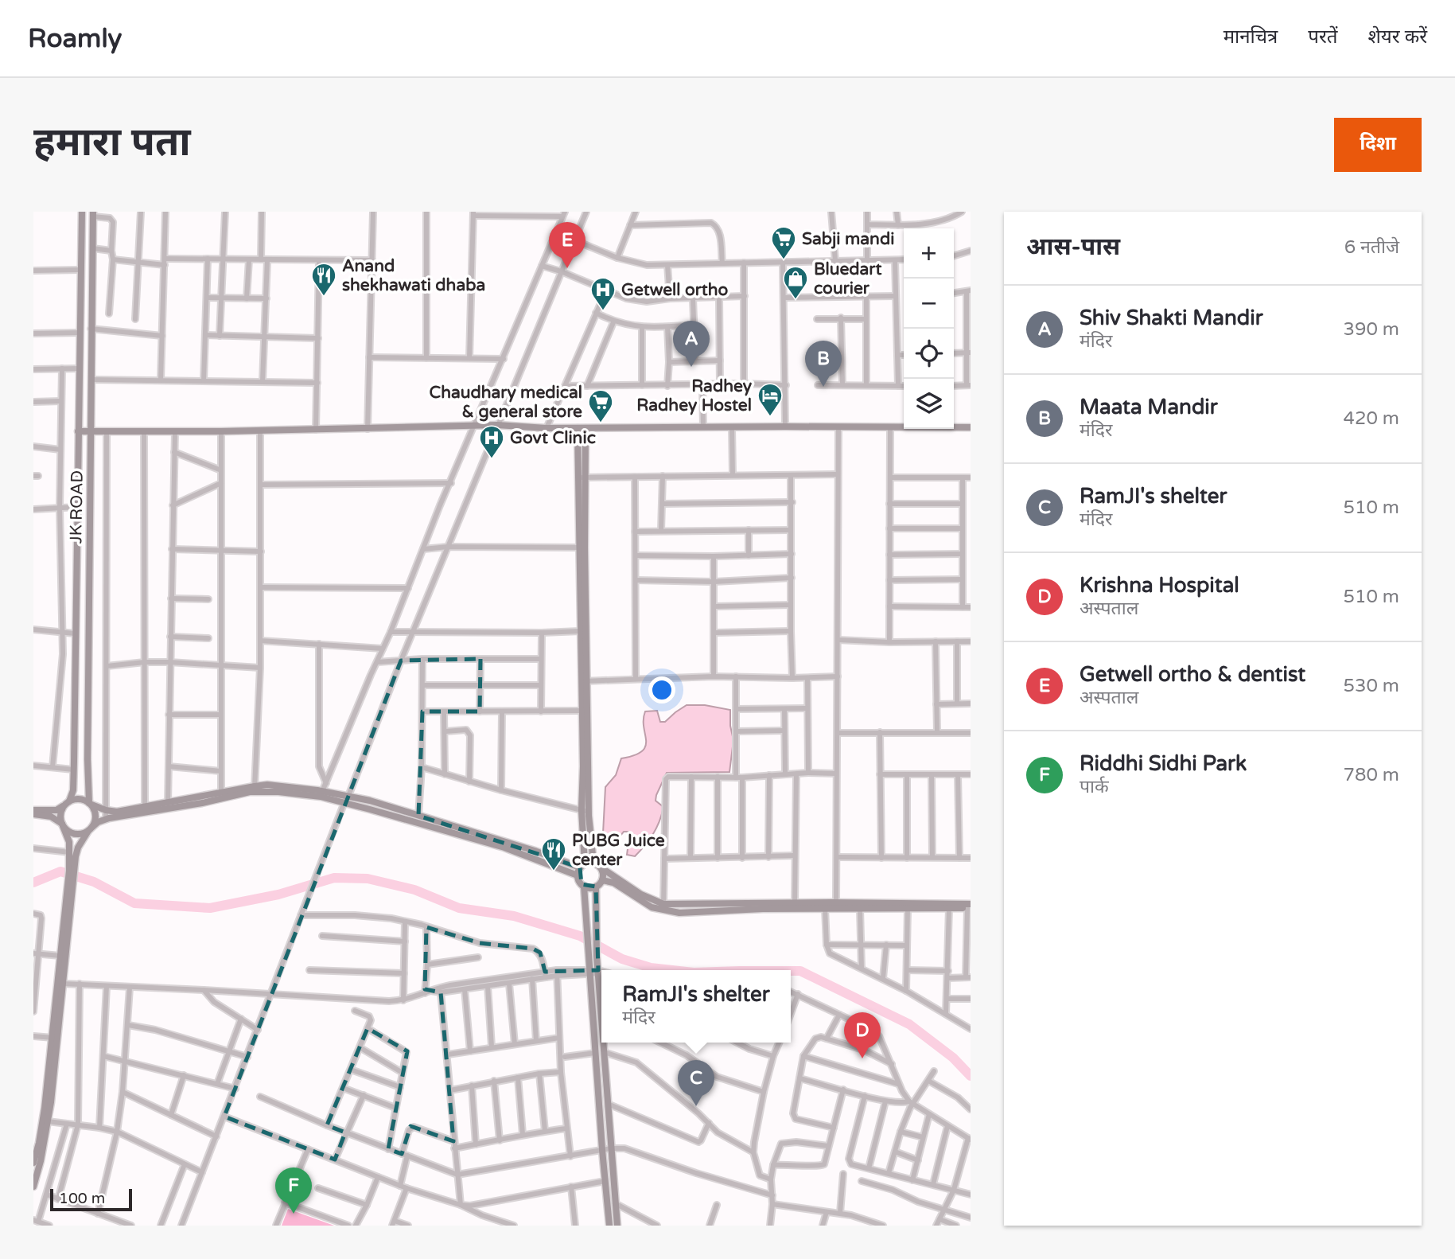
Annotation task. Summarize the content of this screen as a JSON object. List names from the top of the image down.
{
  "streets": {
    "street": ["JK ROAD"]
  },
  "places": {
    "supermarket": ["Sabji mandi", "Chaudhary medical & general store"],
    "restaurant": ["Anand shekhawati dhaba", "PUBG Juice center"],
    "shop": ["Bluedart courier"],
    "hospital": ["Getwell ortho", "Govt Clinic"],
    "hotel": ["Radhey Radhey Hostel"]
  },
  "scale_bar": "100 m",
  "page": {
    "header": "Roamly",
    "nav": ["मानचित्र", "परतें", "शेयर करें"],
    "buttons": "दिशा",
    "title": "हमारा पता",
    "heading": ["आस-पास", "6 नतीजे"],
    "pins": [
      "E",
      "A",
      "B",
      "D",
      "C",
      "F"
    ],
    "map_buttons": ["+", "−"],
    "list": [
      {
        "mark": "A",
        "name": "Shiv Shakti Mandir",
        "note": "मंदिर",
        "value": "390 m"
      },
      {
        "mark": "B",
        "name": "Maata Mandir",
        "note": "मंदिर",
        "value": "420 m"
      },
      {
        "mark": "C",
        "name": "RamJI's shelter",
        "note": "मंदिर",
        "value": "510 m"
      },
      {
        "mark": "D",
        "name": "Krishna Hospital",
        "note": "अस्पताल",
        "value": "510 m"
      },
      {
        "mark": "E",
        "name": "Getwell ortho & dentist",
        "note": "अस्पताल",
        "value": "530 m"
      },
      {
        "mark": "F",
        "name": "Riddhi Sidhi Park",
        "note": "पार्क",
        "value": "780 m"
      }
    ],
    "popup": ["RamJI's shelter", "मंदिर"],
    "scale": "100 m"
  }
}
